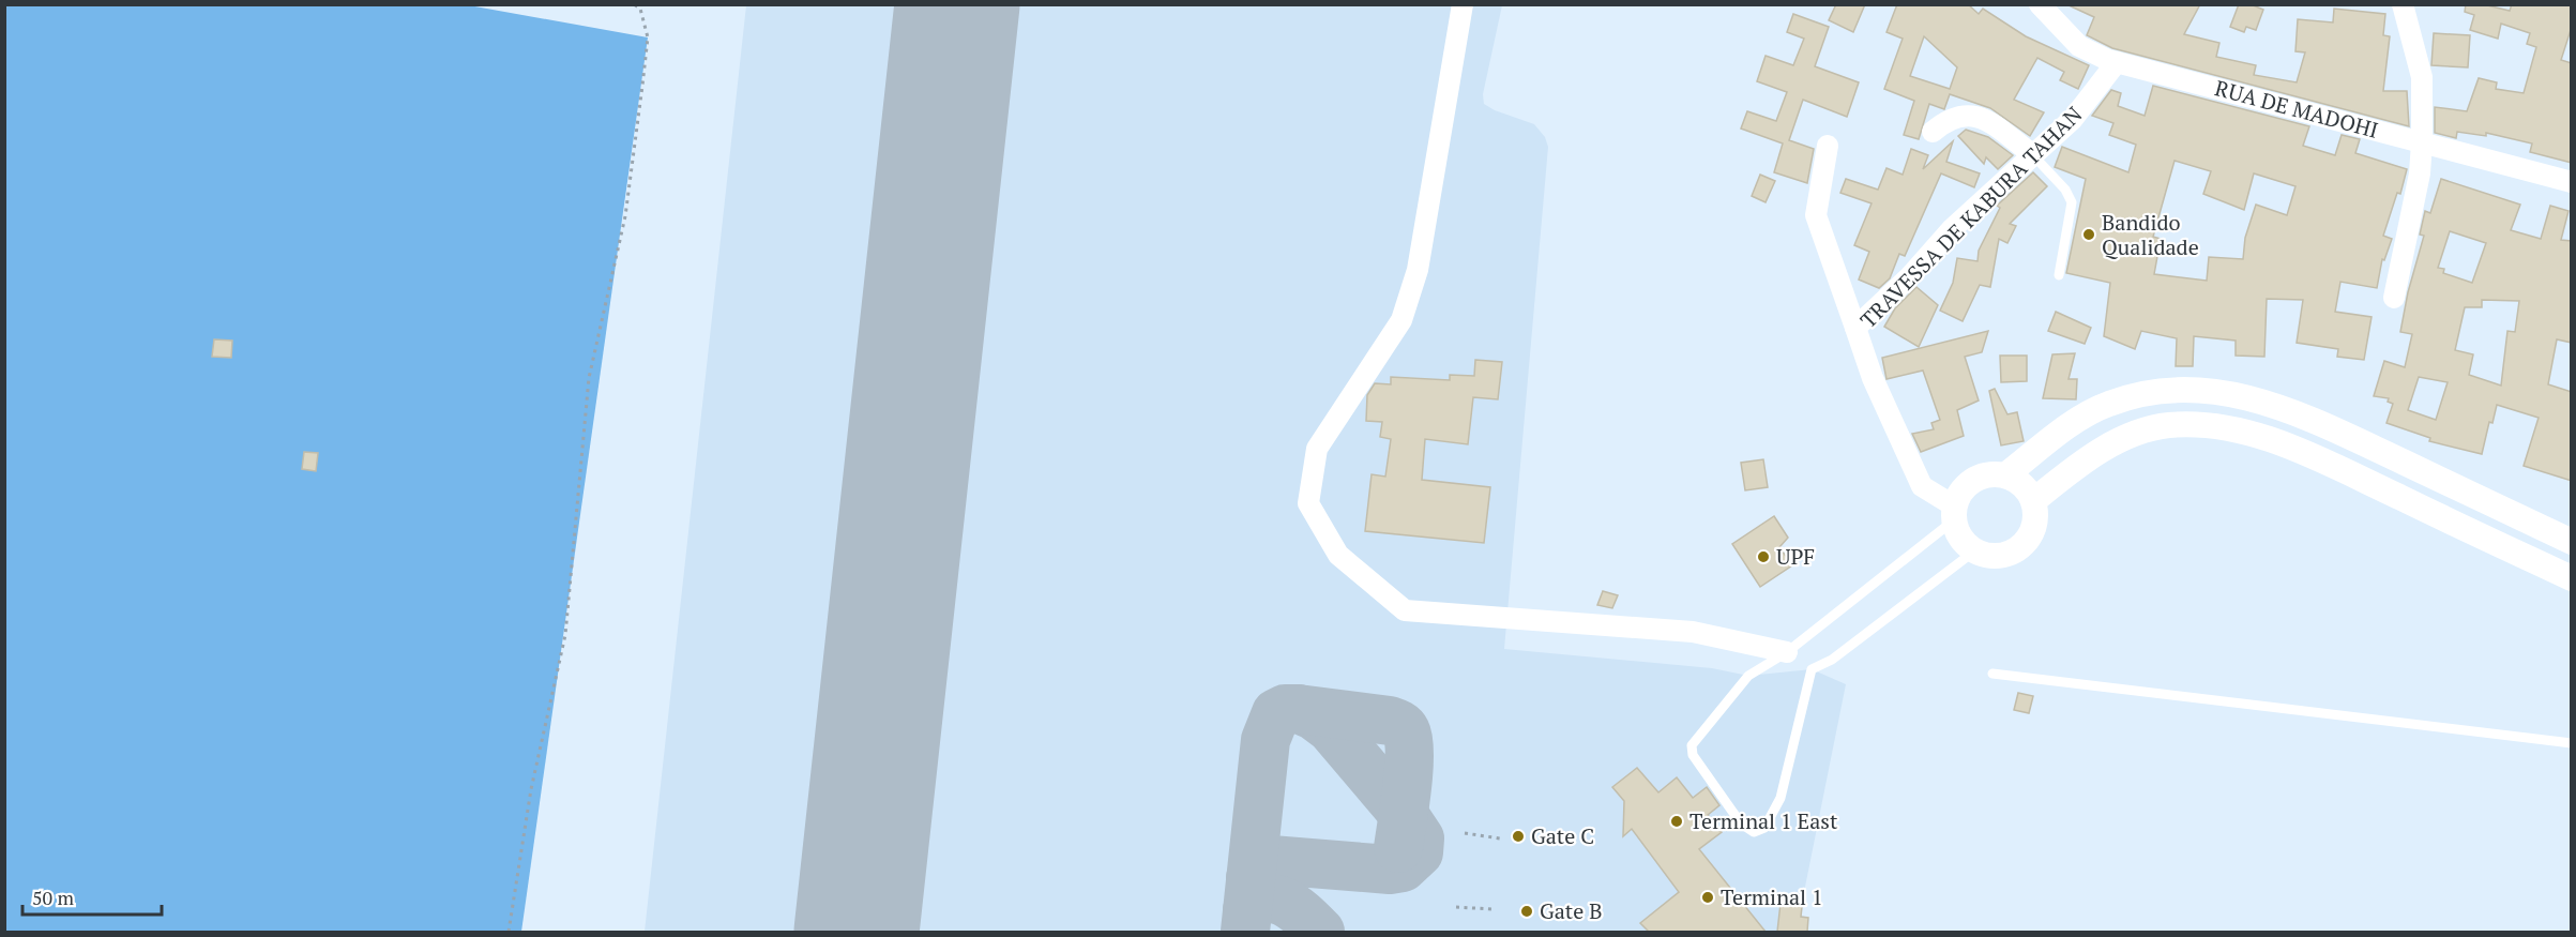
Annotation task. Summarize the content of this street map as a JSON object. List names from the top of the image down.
{
  "streets": {
    "street": ["RUA DE MADOHI", "TRAVESSA DE KABURA TAHAN"]
  },
  "crossings": [
    ["RUA DE MADOHI", "TRAVESSA DE KABURA TAHAN"]
  ],
  "places": [
    "Bandido Qualidade",
    "UPF",
    "Terminal 1 East",
    "Gate C",
    "Terminal 1",
    "Gate B"
  ],
  "scale_bar": "50 m"
}
